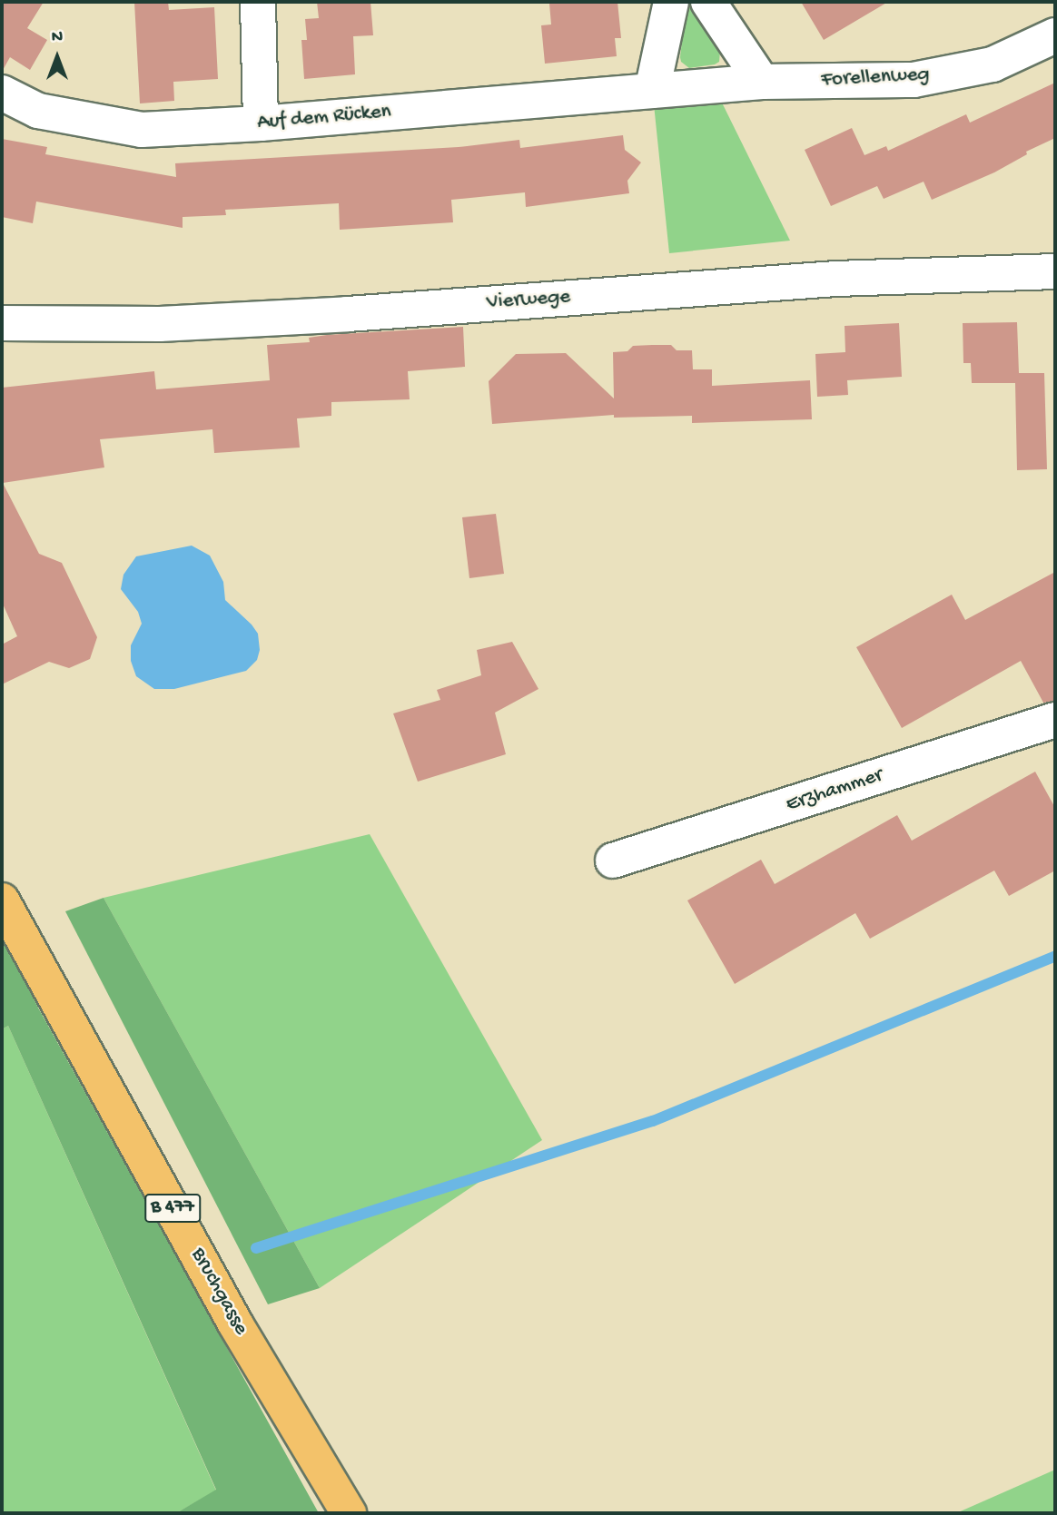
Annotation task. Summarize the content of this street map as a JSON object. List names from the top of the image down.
{
  "streets": {
    "main road": ["B 477", "Bruchgasse"],
    "street": [
      "Forellenweg",
      "Auf dem Rücken",
      "Vierwege",
      "Erzhammer"
    ]
  },
  "crossings": [
    ["Forellenweg", "Auf dem Rücken"]
  ],
  "north": "top"
}
